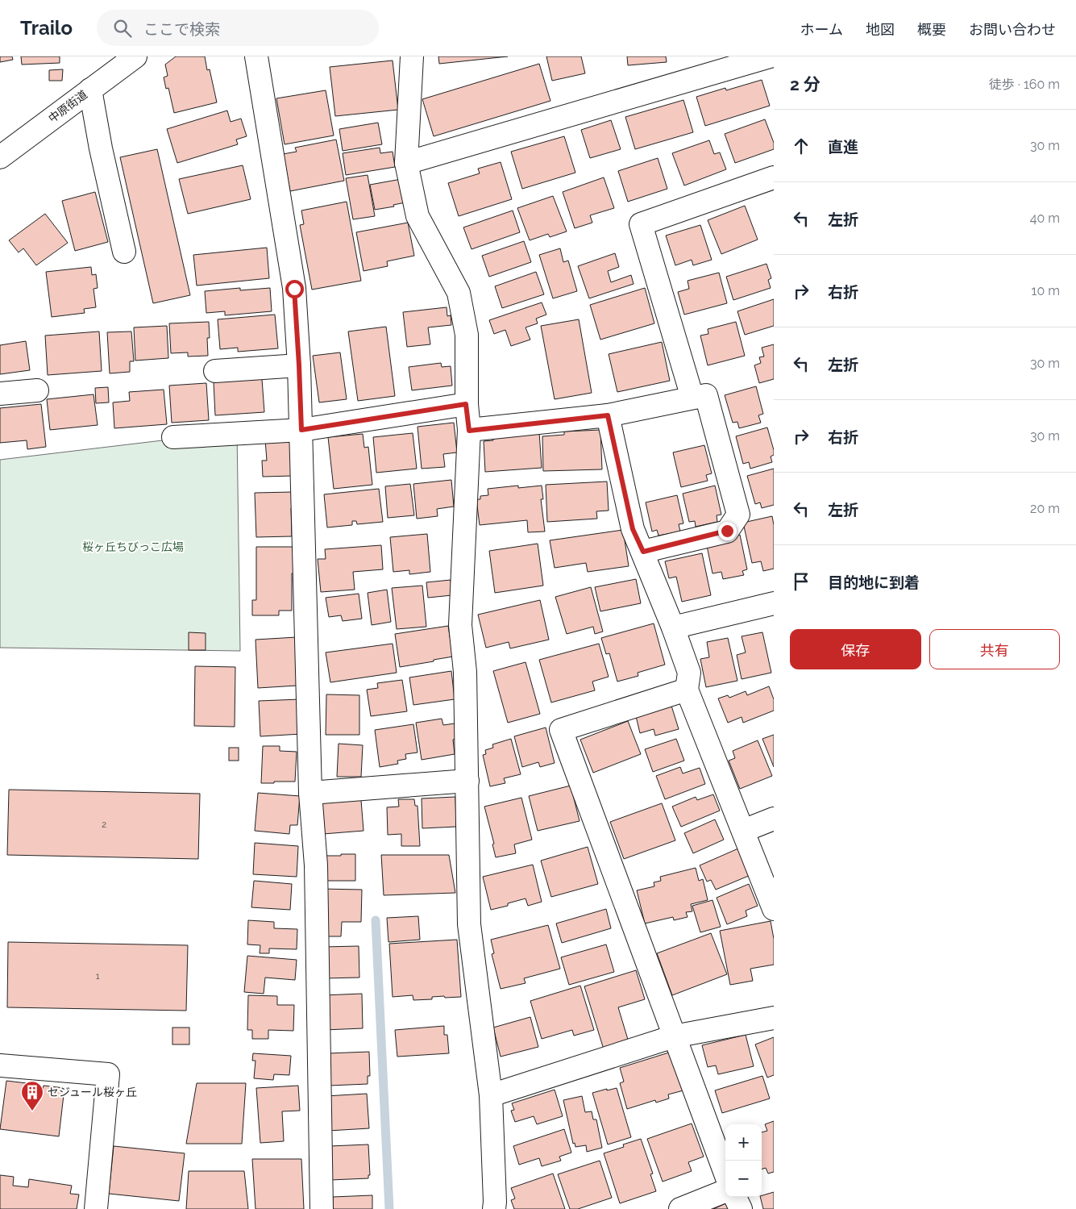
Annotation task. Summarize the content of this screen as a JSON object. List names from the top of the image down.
{
  "streets": {
    "street": ["中原街道"]
  },
  "parks": ["桜ヶ丘ちびっこ広場"],
  "places": {
    "building": ["セジュール桜ヶ丘"]
  },
  "house_numbers": ["2", "1"],
  "page": {
    "header": "Trailo",
    "search": "ここで検索",
    "nav": [
      "ホーム",
      "地図",
      "概要",
      "お問い合わせ"
    ],
    "heading": ["2 分", "徒歩 · 160 m"],
    "list": [
      ["直進", "30 m"],
      ["左折", "40 m"],
      ["右折", "10 m"],
      ["左折", "30 m"],
      ["右折", "30 m"],
      ["左折", "20 m"],
      "目的地に到着"
    ],
    "buttons": ["保存", "共有"],
    "map_buttons": ["+", "−"]
  }
}
